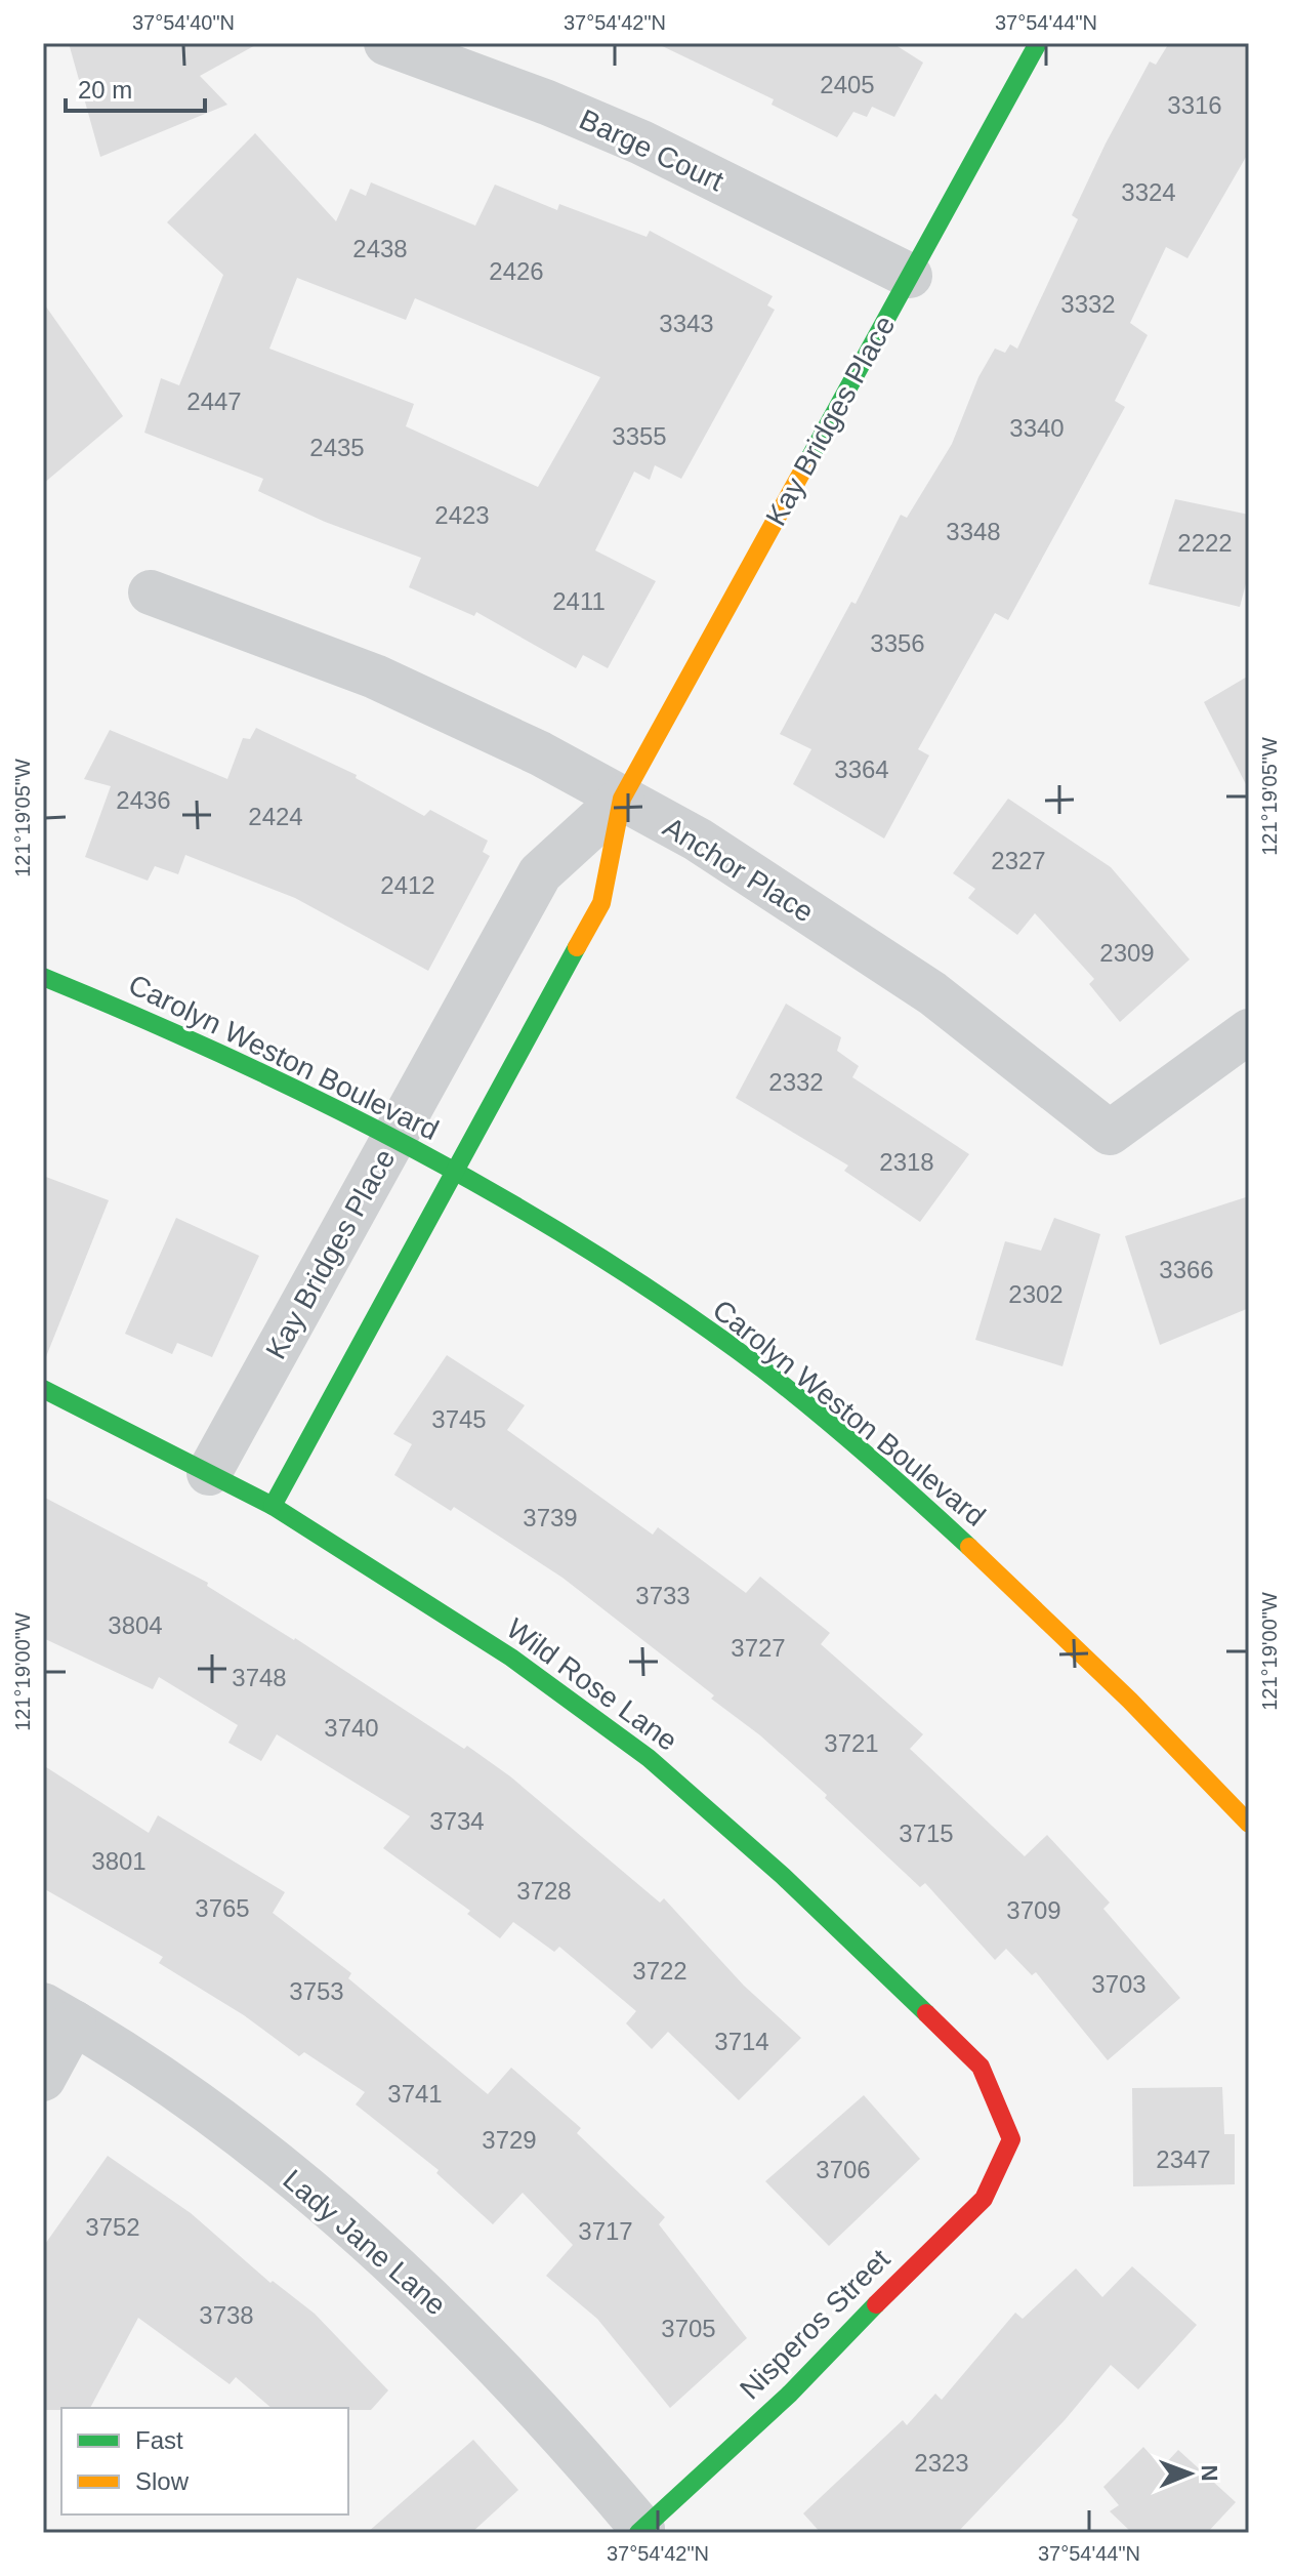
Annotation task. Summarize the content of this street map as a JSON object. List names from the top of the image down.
{
  "streets": {
    "street": [
      "Barge Court",
      "Kay Bridges Place",
      "Anchor Place",
      "Carolyn Weston Boulevard",
      "Wild Rose Lane",
      "Lady Jane Lane",
      "Nisperos Street"
    ]
  },
  "crossings": [
    ["Barge Court", "Kay Bridges Place"],
    ["Kay Bridges Place", "Anchor Place"],
    ["Kay Bridges Place", "Carolyn Weston Boulevard"],
    ["Kay Bridges Place", "Wild Rose Lane"],
    ["Wild Rose Lane", "Nisperos Street"],
    ["Lady Jane Lane", "Nisperos Street"]
  ],
  "house_numbers": [
    "2405",
    "3316",
    "3324",
    "2438",
    "2426",
    "3332",
    "3343",
    "2447",
    "3340",
    "3355",
    "2435",
    "2423",
    "3348",
    "2222",
    "2411",
    "3356",
    "3364",
    "2436",
    "2424",
    "2327",
    "2412",
    "2309",
    "2332",
    "2318",
    "3366",
    "2302",
    "3745",
    "3739",
    "3733",
    "3804",
    "3727",
    "3748",
    "3740",
    "3721",
    "3734",
    "3715",
    "3801",
    "3728",
    "3765",
    "3709",
    "3722",
    "3703",
    "3753",
    "3714",
    "3741",
    "3729",
    "2347",
    "3706",
    "3752",
    "3717",
    "3738",
    "3705",
    "2323"
  ],
  "legend": ["Fast", "Slow"],
  "scale_bar": "20 m",
  "north": "right",
  "coordinates": [
    "37°54'40\"N",
    "37°54'42\"N",
    "37°54'44\"N",
    "121°19'05\"W",
    "121°19'00\"W"
  ]
}
